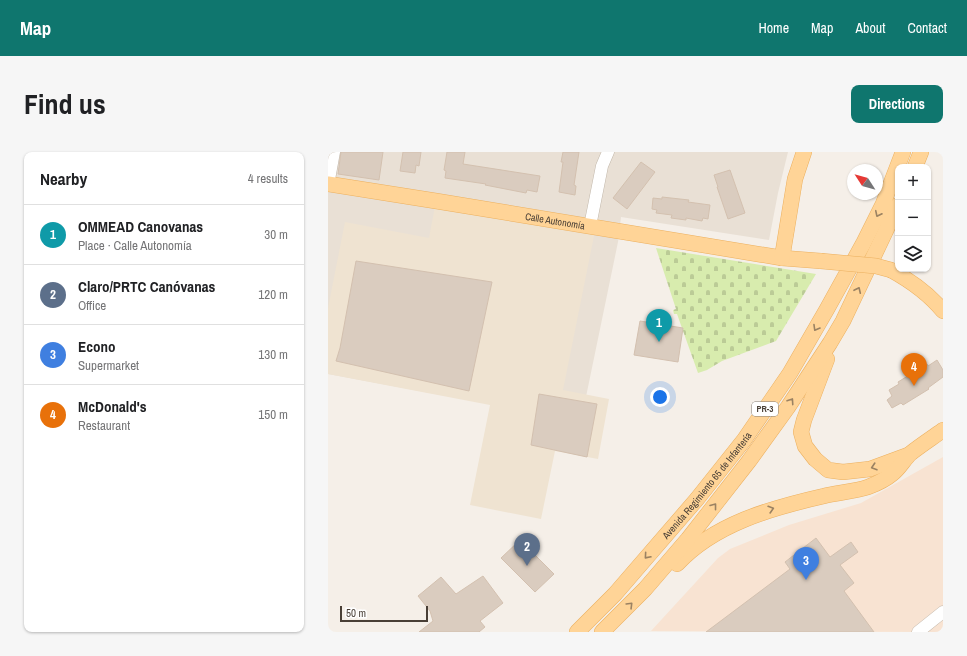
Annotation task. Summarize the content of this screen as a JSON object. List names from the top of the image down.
{
  "streets": {
    "main road": ["Calle Autonomía", "PR-3", "Avenida Regimiento 65 de Infantería"]
  },
  "scale_bar": "50 m",
  "north": "top left",
  "page": {
    "header": "Map",
    "nav": [
      "Home",
      "Map",
      "About",
      "Contact"
    ],
    "title": "Find us",
    "buttons": "Directions",
    "heading": ["Nearby", "4 results"],
    "map_buttons": ["+", "−"],
    "list": [
      {
        "mark": "1",
        "name": "OMMEAD Canovanas",
        "note": "Place · Calle Autonomía",
        "value": "30 m"
      },
      {
        "mark": "2",
        "name": "Claro/PRTC Canóvanas",
        "note": "Office",
        "value": "120 m"
      },
      {
        "mark": "3",
        "name": "Econo",
        "note": "Supermarket",
        "value": "130 m"
      },
      {
        "mark": "4",
        "name": "McDonald's",
        "note": "Restaurant",
        "value": "150 m"
      }
    ],
    "pins": [
      "1",
      "4",
      "2",
      "3"
    ],
    "scale": "50 m"
  }
}
